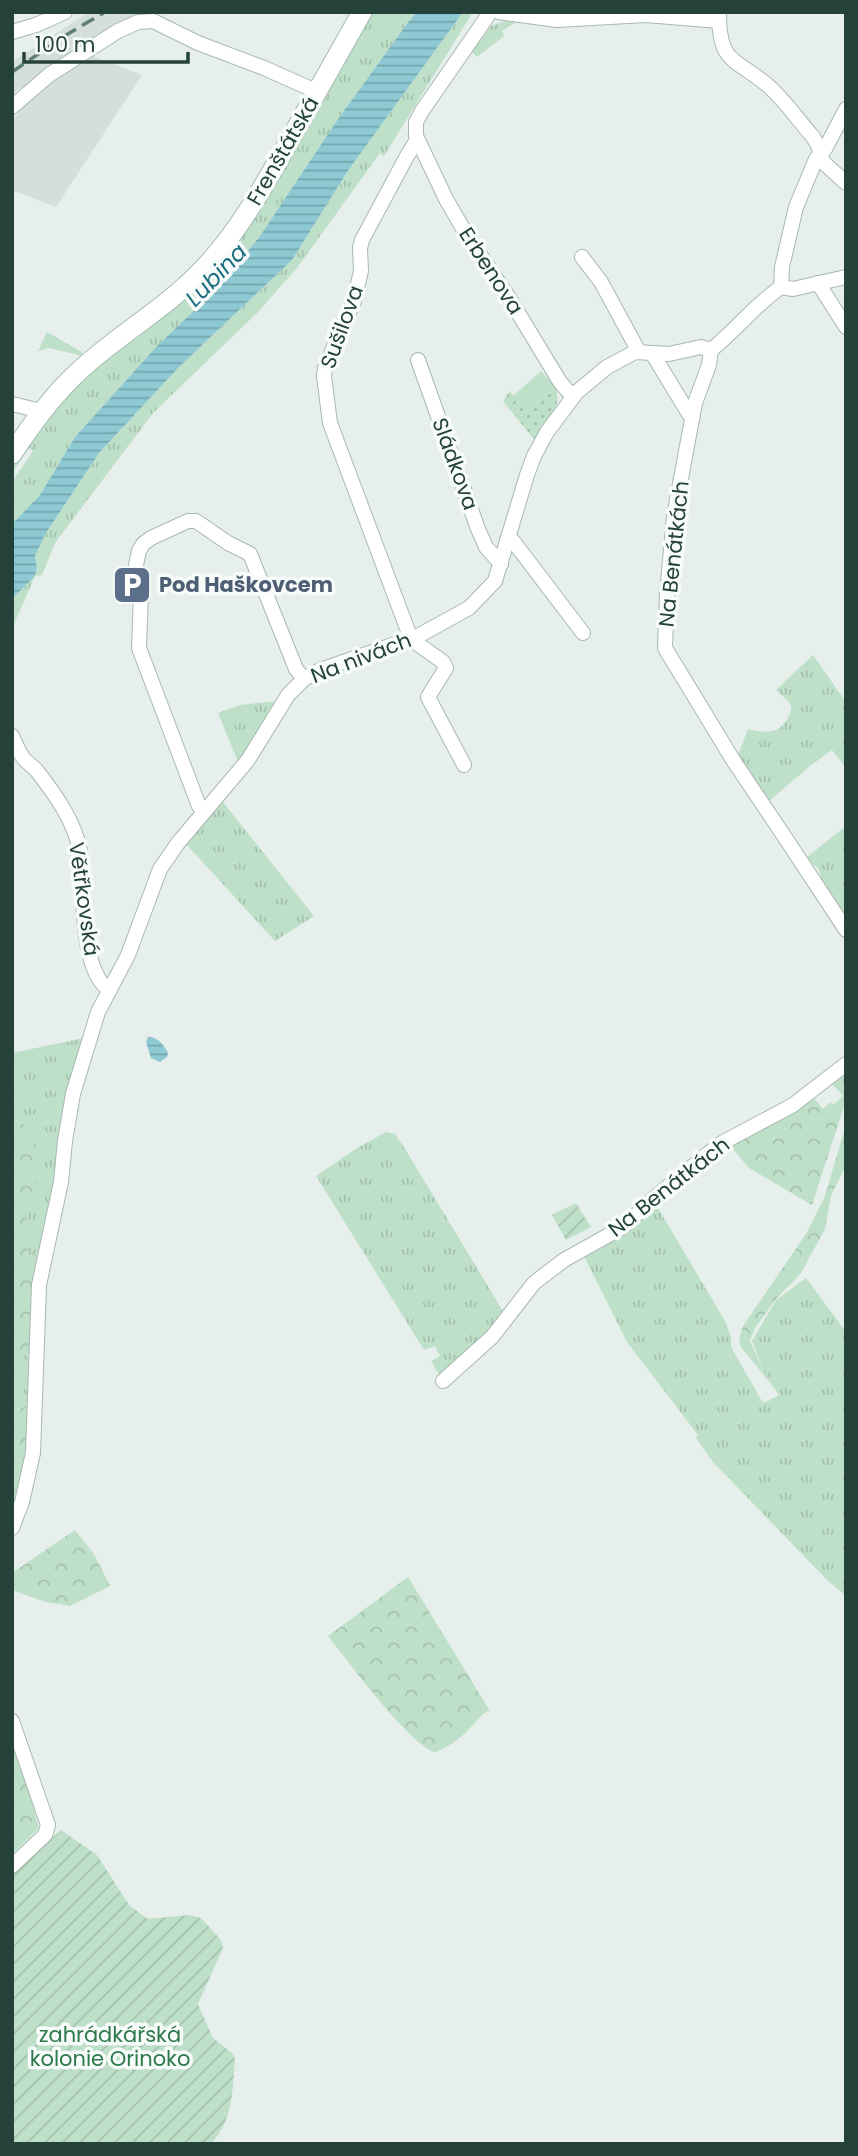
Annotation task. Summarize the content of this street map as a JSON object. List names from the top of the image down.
{
  "streets": {
    "main road": ["Frenštátská"],
    "street": [
      "Erbenova",
      "Sušilova",
      "Sládkova",
      "Na Benátkách",
      "Na nivách",
      "Větřkovská"
    ]
  },
  "crossings": [
    ["Erbenova", "Sušilova"],
    ["Erbenova", "Na nivách"],
    ["Sušilova", "Na nivách"],
    ["Sládkova", "Na nivách"],
    ["Na Benátkách", "Na nivách"],
    ["Na nivách", "Větřkovská"]
  ],
  "water": ["Lubina"],
  "parks": ["zahrádkářská kolonie Orinoko"],
  "places": {
    "parking": ["Pod Haškovcem"]
  },
  "scale_bar": "100 m"
}
